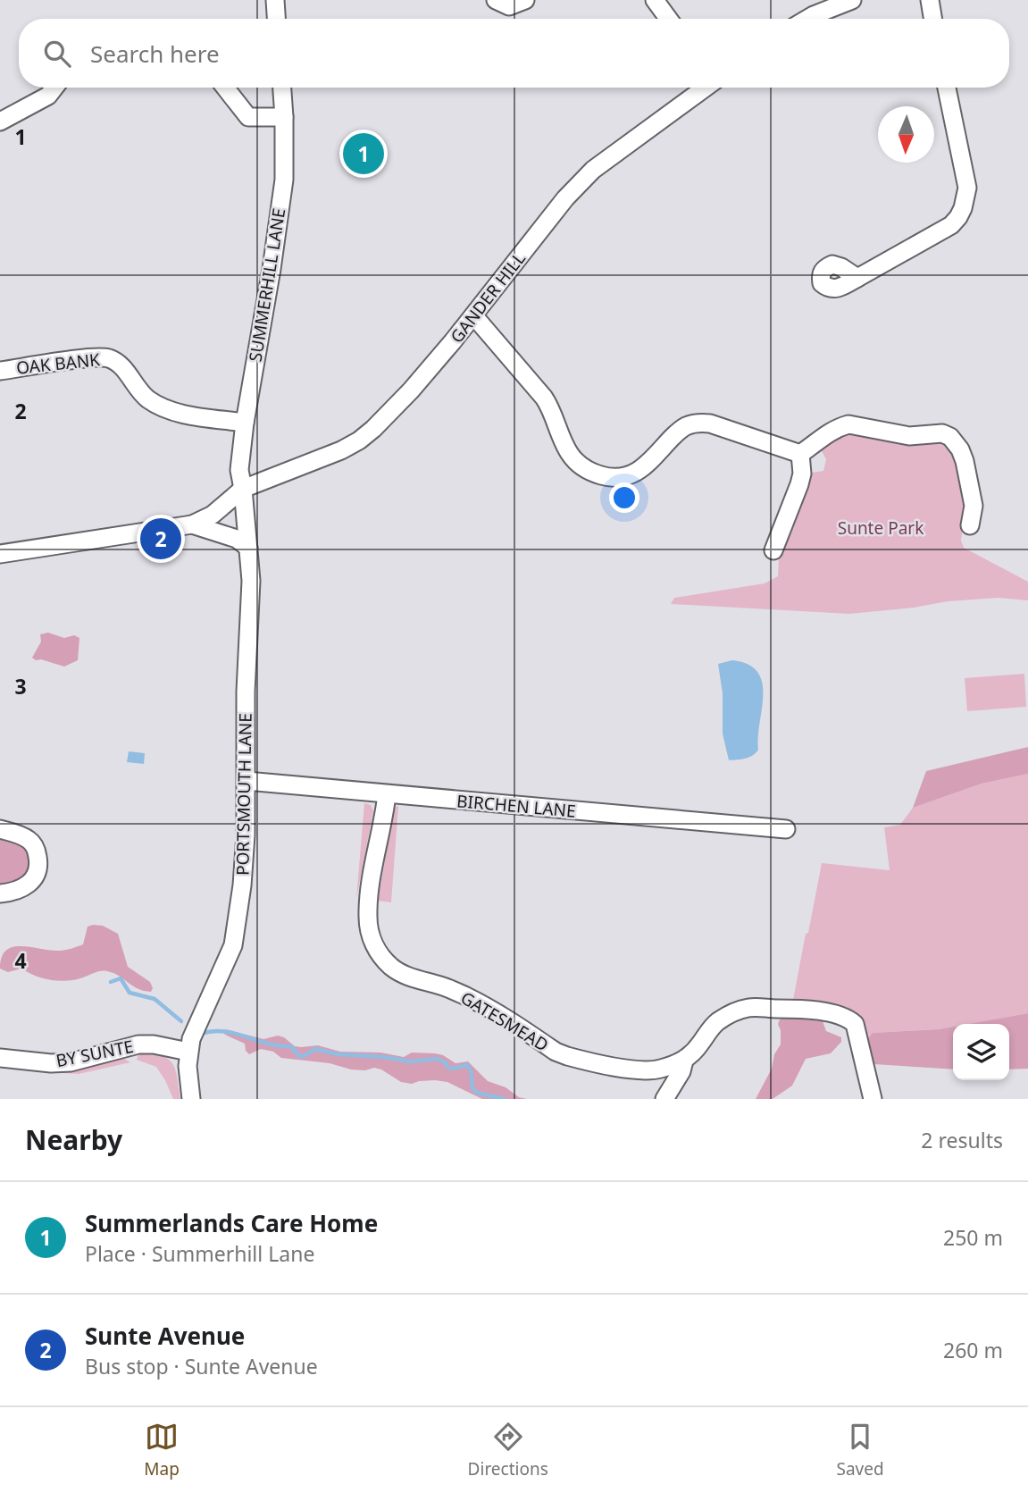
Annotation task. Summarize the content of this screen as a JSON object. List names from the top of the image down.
{
  "streets": {
    "street": [
      "SUMMERHILL LANE",
      "GANDER HILL",
      "OAK BANK",
      "PORTSMOUTH LANE",
      "BIRCHEN LANE",
      "GATESMEAD",
      "BY SUNTE"
    ]
  },
  "crossings": [
    ["SUMMERHILL LANE", "GANDER HILL"],
    ["SUMMERHILL LANE", "OAK BANK"],
    ["SUMMERHILL LANE", "PORTSMOUTH LANE"],
    ["GANDER HILL", "PORTSMOUTH LANE"],
    ["PORTSMOUTH LANE", "BIRCHEN LANE"],
    ["PORTSMOUTH LANE", "BY SUNTE"],
    ["BIRCHEN LANE", "GATESMEAD"]
  ],
  "parks": ["Sunte Park"],
  "north": "bottom",
  "page": {
    "search": "Search here",
    "pins": ["1", "2"],
    "heading": ["Nearby", "2 results"],
    "list": [
      {
        "mark": "1",
        "name": "Summerlands Care Home",
        "note": "Place · Summerhill Lane",
        "value": "250 m"
      },
      {
        "mark": "2",
        "name": "Sunte Avenue",
        "note": "Bus stop · Sunte Avenue",
        "value": "260 m"
      }
    ],
    "nav": ["Map", "Directions", "Saved"]
  },
  "grid": {
    "rows": [
      "1",
      "2",
      "3",
      "4"
    ]
  }
}
